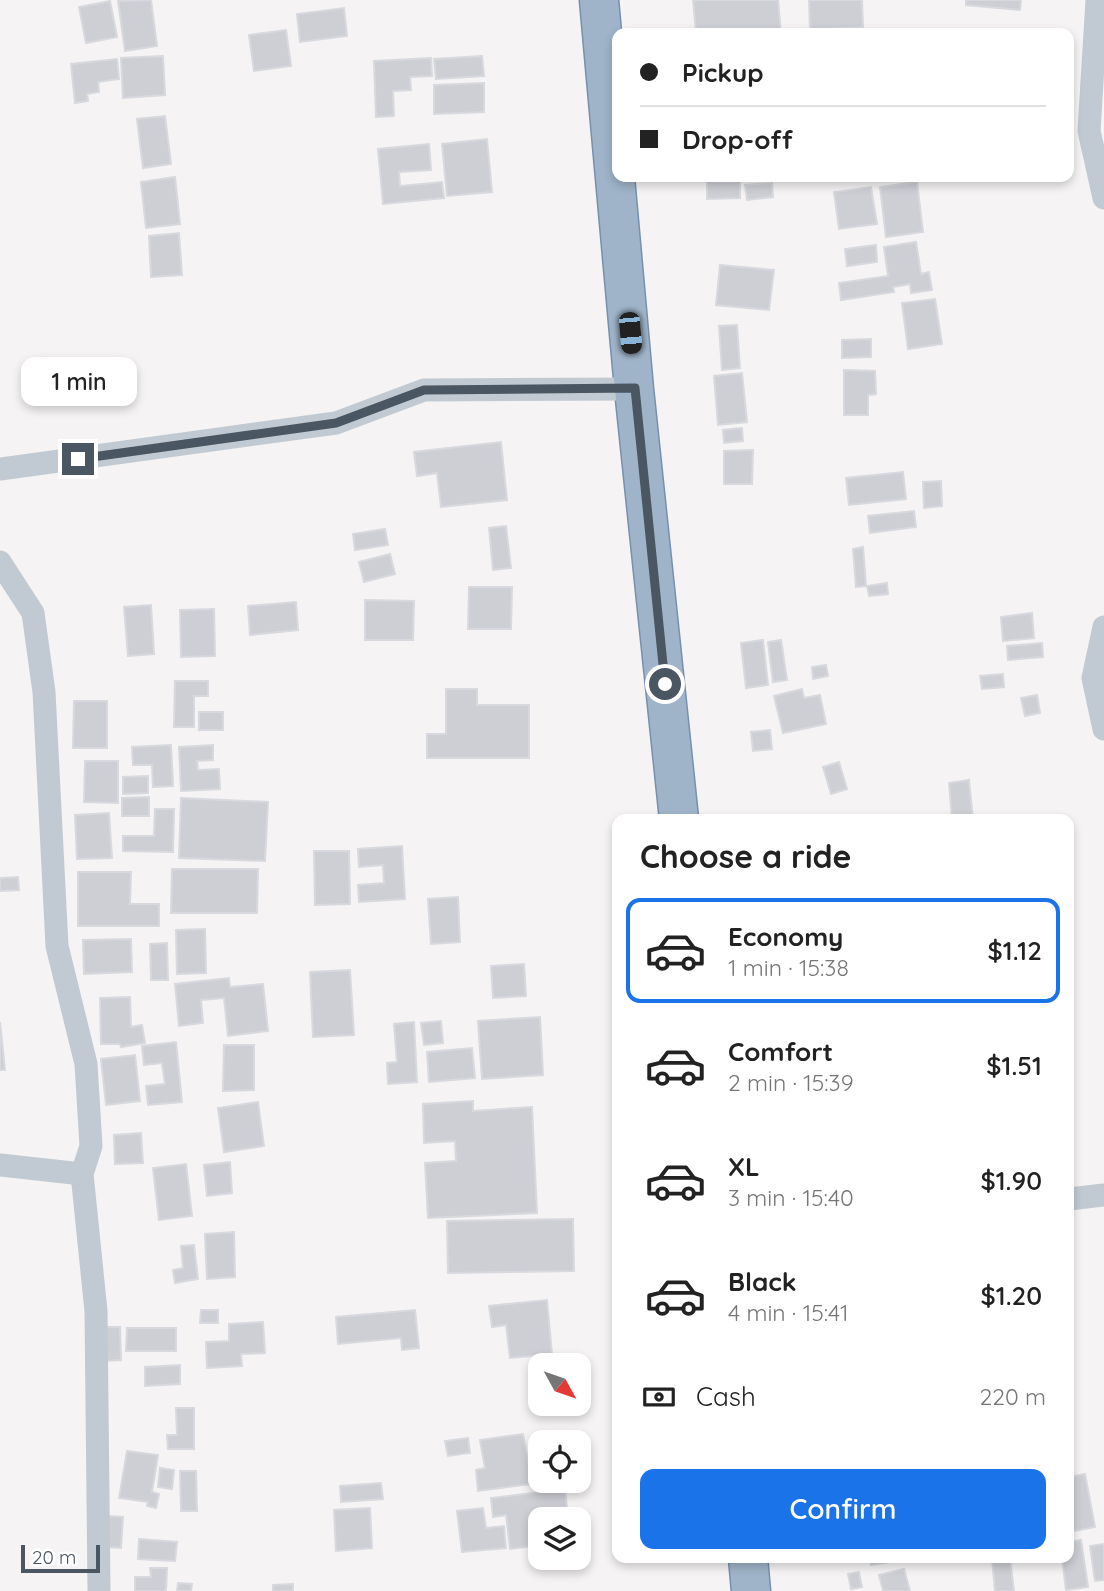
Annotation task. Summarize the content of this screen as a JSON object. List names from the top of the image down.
{
  "scale_bar": "20 m",
  "north": "bottom right",
  "page": {
    "banner": ["Pickup", "Drop-off"],
    "bubble": "1 min",
    "heading": "Choose a ride",
    "list": [
      {
        "name": "Economy",
        "note": "1 min · 15:38",
        "value": "$1.12"
      },
      {
        "name": "Comfort",
        "note": "2 min · 15:39",
        "value": "$1.51"
      },
      {
        "name": "XL",
        "note": "3 min · 15:40",
        "value": "$1.90"
      },
      {
        "name": "Black",
        "note": "4 min · 15:41",
        "value": "$1.20"
      }
    ],
    "pay": ["Cash", "220 m"],
    "buttons": "Confirm",
    "scale": "20 m"
  }
}
